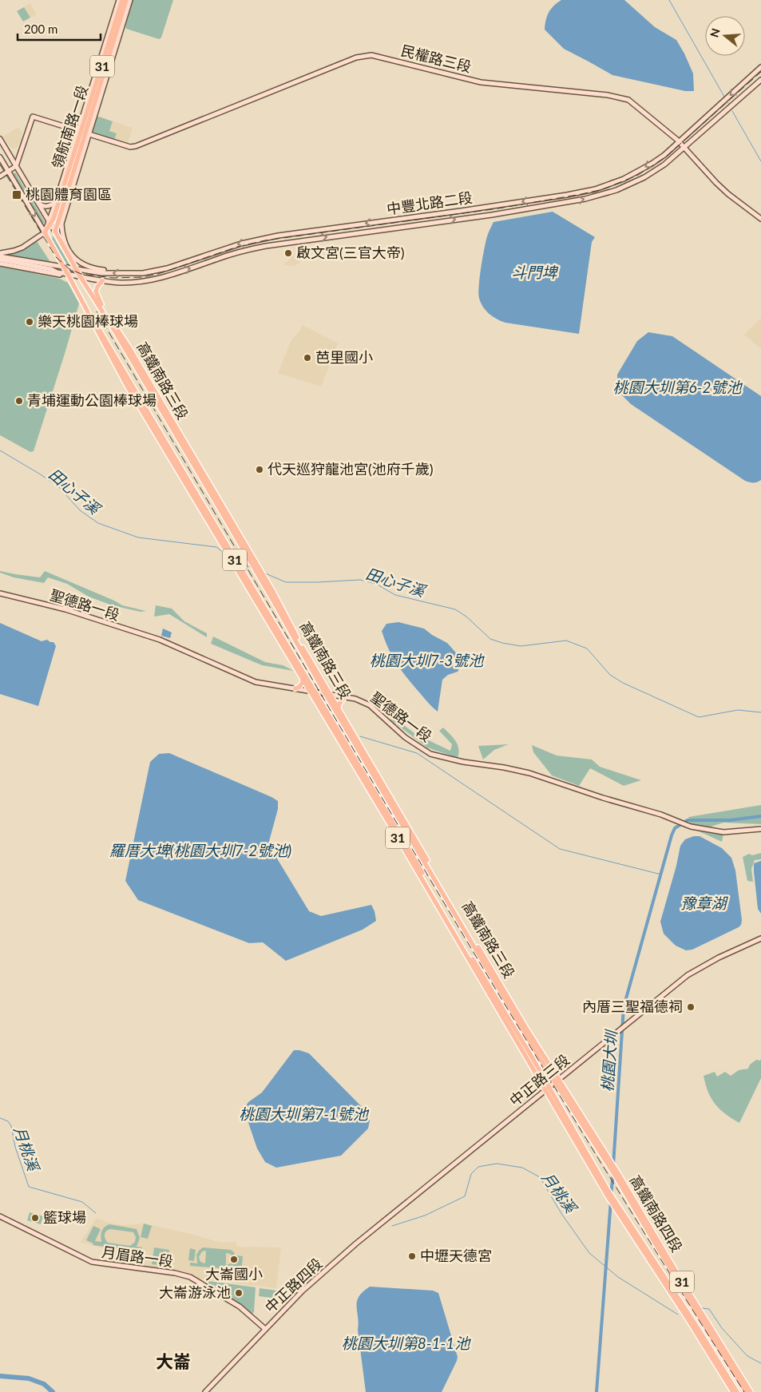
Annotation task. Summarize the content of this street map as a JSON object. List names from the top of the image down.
{
  "streets": {
    "main road": [
      "31",
      "領航南路一段",
      "高鐵南路三段",
      "高鐵南路四段"
    ],
    "street": [
      "民權路三段",
      "中豐北路二段",
      "聖德路一段",
      "中正路三段",
      "月眉路一段",
      "中正路四段"
    ]
  },
  "crossings": [
    ["民權路三段", "領航南路一段"],
    ["民權路三段", "中豐北路二段"],
    ["31", "領航南路一段"],
    ["31", "中豐北路二段"],
    ["31", "高鐵南路三段"],
    ["中豐北路二段", "高鐵南路三段"],
    ["高鐵南路三段", "聖德路一段"],
    ["高鐵南路三段", "中正路三段"],
    ["高鐵南路三段", "高鐵南路四段"],
    ["中正路三段", "高鐵南路四段"],
    ["中正路三段", "中正路四段"],
    ["月眉路一段", "中正路四段"]
  ],
  "districts": ["大崙"],
  "water": [
    "斗門埤",
    "桃園大圳第6-2號池",
    "田心子溪",
    "桃園大圳7-3號池",
    "羅厝大埤(桃園大圳7-2號池)",
    "豫章湖",
    "桃園大圳",
    "桃園大圳第7-1號池",
    "月桃溪",
    "桃園大圳第8-1-1池"
  ],
  "places": {
    "transit": ["桃園體育園區"],
    "other": [
      "啟文宮(三官大帝)",
      "樂天桃園棒球場",
      "芭里國小",
      "青埔運動公園棒球場",
      "代天巡狩龍池宮(池府千歲)",
      "內厝三聖福德祠",
      "籃球場",
      "中壢天德宮",
      "大崙國小",
      "大崙游泳池"
    ]
  },
  "scale_bar": "200 m",
  "north": "left"
}
